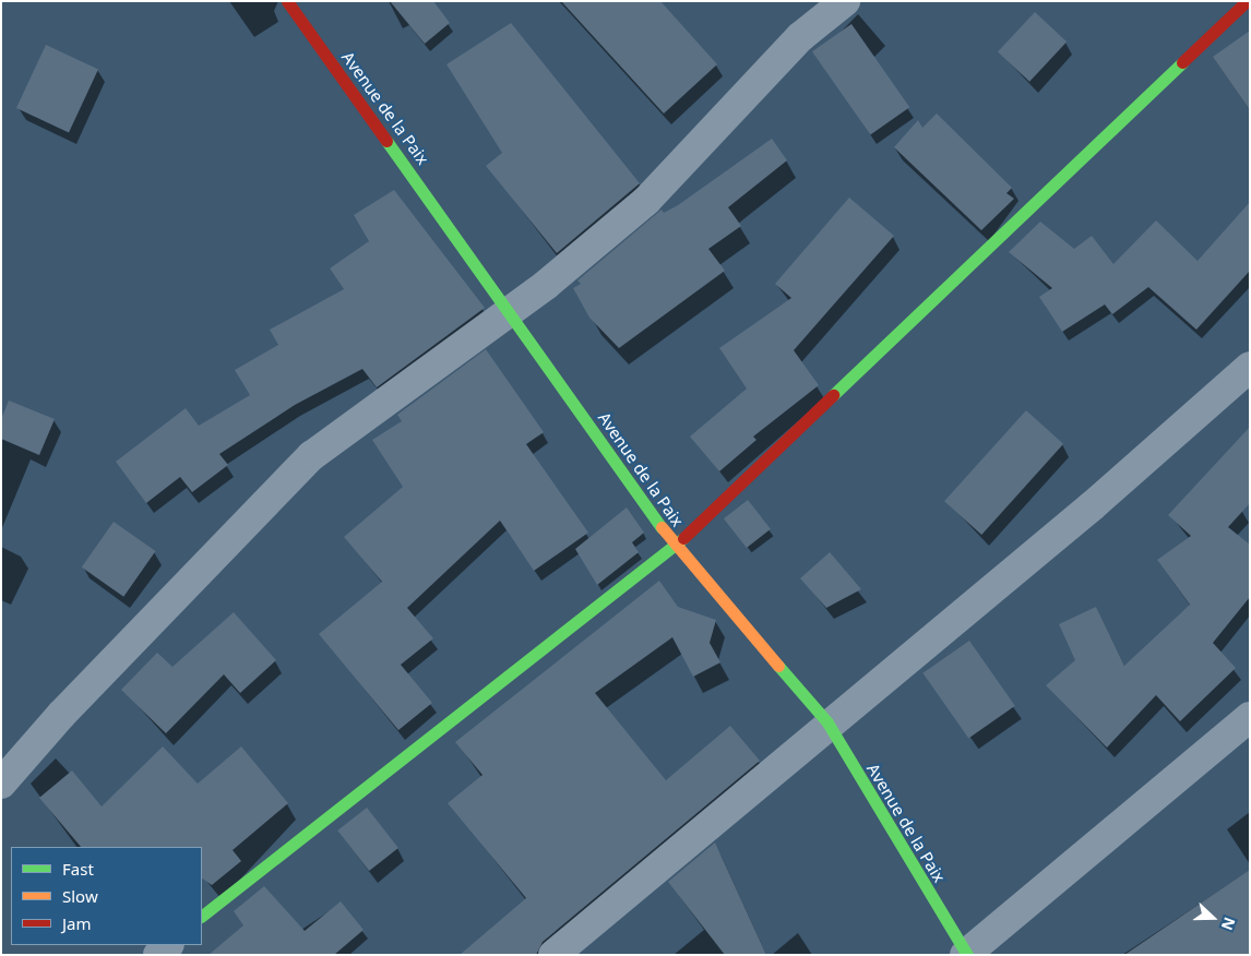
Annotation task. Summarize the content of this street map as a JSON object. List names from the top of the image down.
{
  "streets": {
    "street": ["Avenue de la Paix"]
  },
  "legend": ["Fast", "Slow", "Jam"],
  "north": "right"
}
